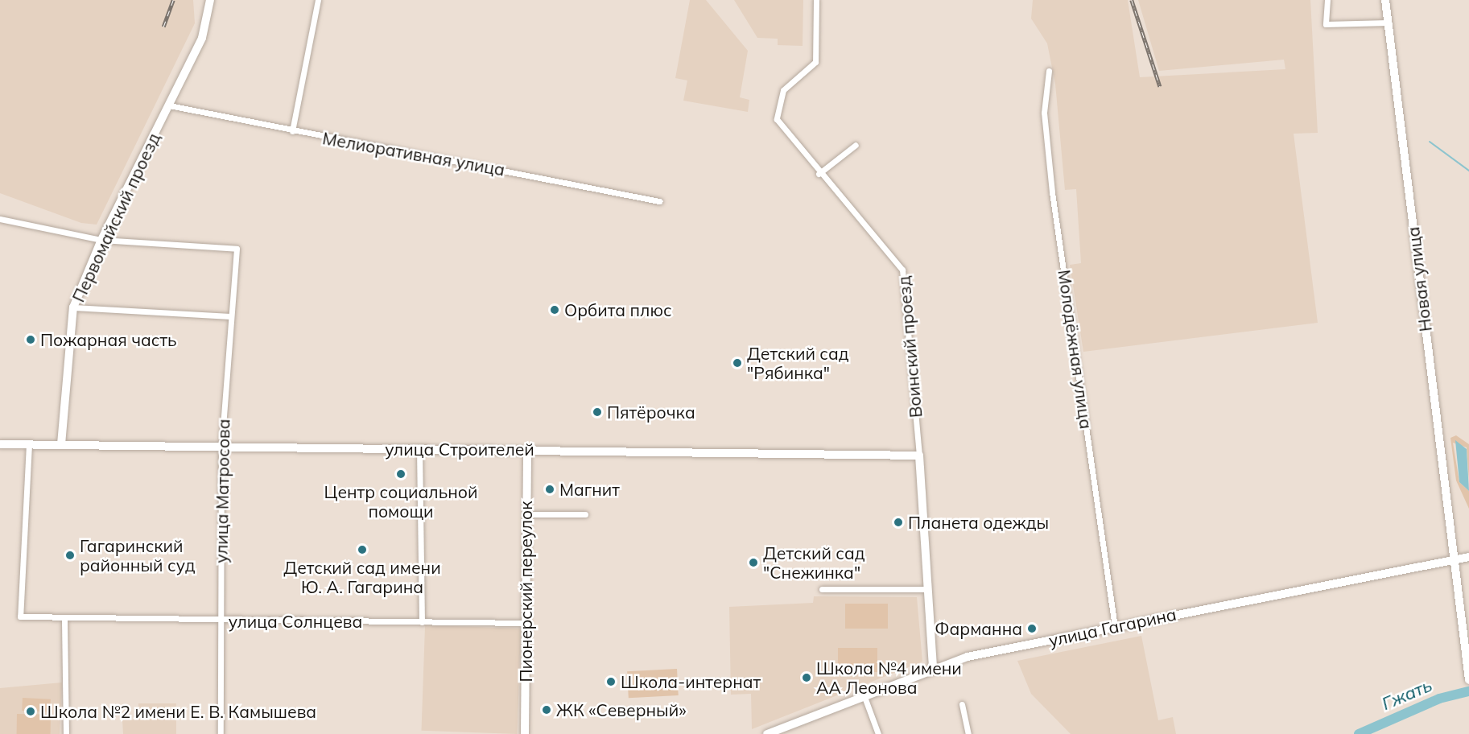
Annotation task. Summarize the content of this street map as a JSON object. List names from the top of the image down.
{
  "streets": {
    "main road": [
      "Первомайский проезд",
      "Новая улица",
      "Воинский проезд",
      "улица Строителей",
      "Пионерский переулок",
      "улица Гагарина"
    ],
    "street": [
      "Мелиоративная улица",
      "Молодёжная улица",
      "улица Матросова",
      "улица Солнцева"
    ]
  },
  "crossings": [
    ["Мелиоративная улица", "Первомайский проезд"],
    ["Первомайский проезд", "улица Строителей"],
    ["Первомайский проезд", "улица Матросова"],
    ["Новая улица", "улица Гагарина"],
    ["Воинский проезд", "улица Строителей"],
    ["Воинский проезд", "улица Гагарина"],
    ["Молодёжная улица", "улица Гагарина"],
    ["улица Строителей", "улица Матросова"],
    ["улица Строителей", "Пионерский переулок"],
    ["улица Строителей", "улица Солнцева"],
    ["улица Матросова", "улица Солнцева"],
    ["Пионерский переулок", "улица Солнцева"]
  ],
  "water": ["Гжать"],
  "places": [
    "Орбита плюс",
    "Пожарная часть",
    "Детский сад \"Рябинка\"",
    "Пятёрочка",
    "Центр социальной помощи",
    "Магнит",
    "Планета одежды",
    "Детский сад имени Ю. А. Гагарина",
    "Гагаринский районный суд",
    "Детский сад \"Снежинка\"",
    "Фарманна",
    "Школа №4 имени АА Леонова",
    "Школа-интернат",
    "ЖК «Северный»",
    "Школа №2 имени Е. В. Камышева"
  ]
}
